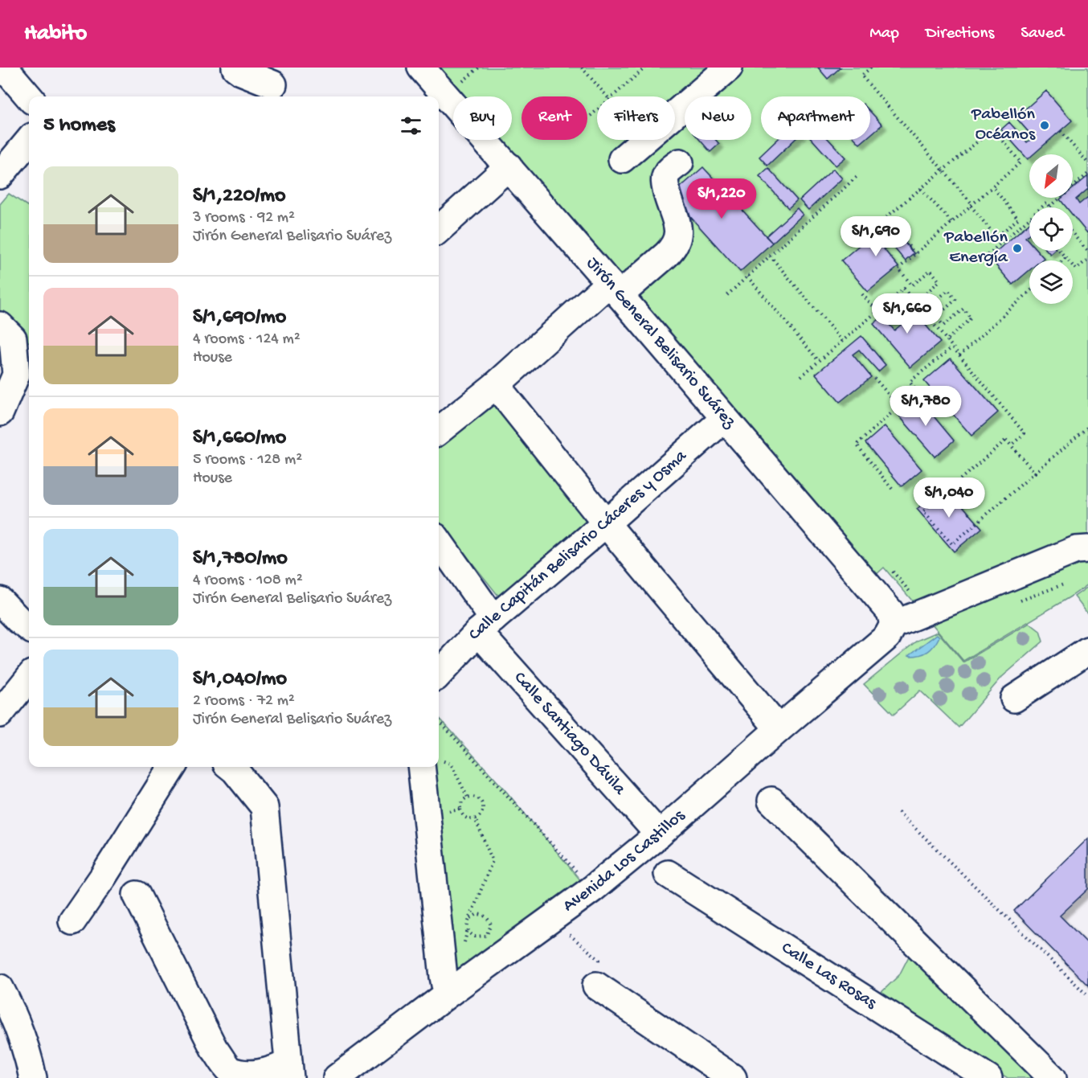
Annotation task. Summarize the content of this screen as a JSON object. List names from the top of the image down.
{
  "streets": {
    "street": [
      "Jirón General Belisario Suárez",
      "Calle Capitán Belisario Cáceres y Osma",
      "Calle Santiago Dávila",
      "Avenida Los Castillos",
      "Calle Las Rosas"
    ]
  },
  "crossings": [
    ["Jirón General Belisario Suárez", "Calle Capitán Belisario Cáceres y Osma"],
    ["Jirón General Belisario Suárez", "Avenida Los Castillos"],
    ["Calle Capitán Belisario Cáceres y Osma", "Calle Santiago Dávila"],
    ["Calle Santiago Dávila", "Avenida Los Castillos"]
  ],
  "places": ["Pabellón Océanos", "Pabellón Energía"],
  "north": "bottom left",
  "page": {
    "header": "Habito",
    "nav": ["Map", "Directions", "Saved"],
    "chip": [
      "Buy",
      "Rent",
      "Filters",
      "New",
      "Apartment"
    ],
    "heading": "5 homes",
    "list": [
      {
        "name": "S/1,220/mo",
        "note": "3 rooms · 92 m² · Jirón General Belisario Suárez"
      },
      {
        "name": "S/1,690/mo",
        "note": "4 rooms · 124 m² · House"
      },
      {
        "name": "S/1,660/mo",
        "note": "5 rooms · 128 m² · House"
      },
      {
        "name": "S/1,780/mo",
        "note": "4 rooms · 108 m² · Jirón General Belisario Suárez"
      },
      {
        "name": "S/1,040/mo",
        "note": "2 rooms · 72 m² · Jirón General Belisario Suárez"
      }
    ],
    "price": [
      "S/1,220",
      "S/1,690",
      "S/1,660",
      "S/1,780",
      "S/1,040"
    ]
  }
}
